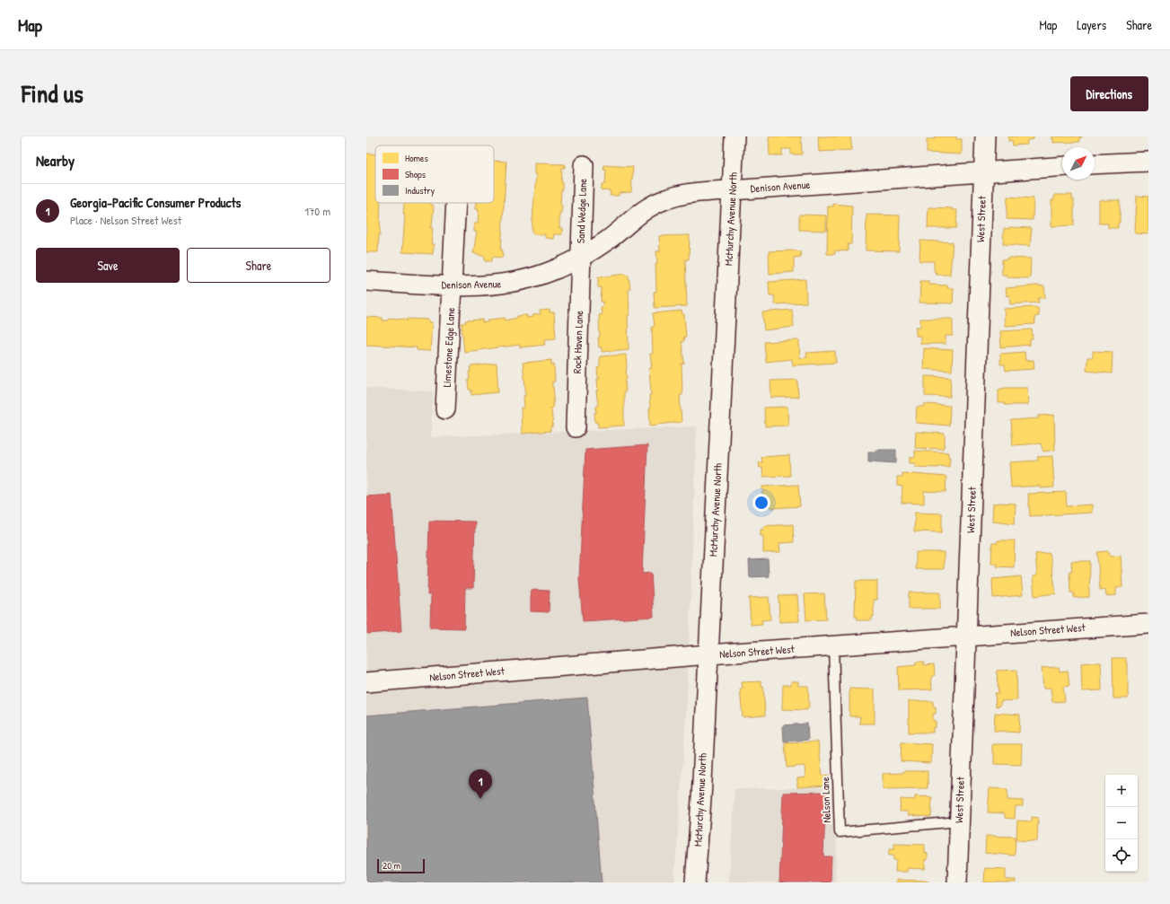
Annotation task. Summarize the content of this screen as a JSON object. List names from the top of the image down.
{
  "streets": {
    "street": [
      "Denison Avenue",
      "Sand Wedge Lane",
      "McMurchy Avenue North",
      "West Street",
      "Rock Haven Lane",
      "Limestone Edge Lane",
      "Nelson Street West"
    ],
    "lane": ["Nelson Lane"]
  },
  "crossings": [
    ["Denison Avenue", "Sand Wedge Lane"],
    ["Denison Avenue", "McMurchy Avenue North"],
    ["Denison Avenue", "West Street"],
    ["Denison Avenue", "Rock Haven Lane"],
    ["Denison Avenue", "Limestone Edge Lane"],
    ["Sand Wedge Lane", "Rock Haven Lane"],
    ["McMurchy Avenue North", "Nelson Street West"],
    ["West Street", "Nelson Street West"],
    ["West Street", "Nelson Lane"],
    ["Nelson Street West", "Nelson Lane"]
  ],
  "legend": ["Homes", "Shops", "Industry"],
  "scale_bar": "20 m",
  "north": "top right",
  "page": {
    "header": "Map",
    "nav": ["Map", "Layers", "Share"],
    "title": "Find us",
    "buttons": [
      "Directions",
      ["Save", "Share"]
    ],
    "heading": "Nearby",
    "list": [
      {
        "mark": "1",
        "name": "Georgia-Pacific Consumer Products",
        "note": "Place · Nelson Street West",
        "value": "170 m"
      }
    ],
    "pins": "1",
    "map_buttons": ["+", "−"],
    "scale": "20 m"
  }
}
